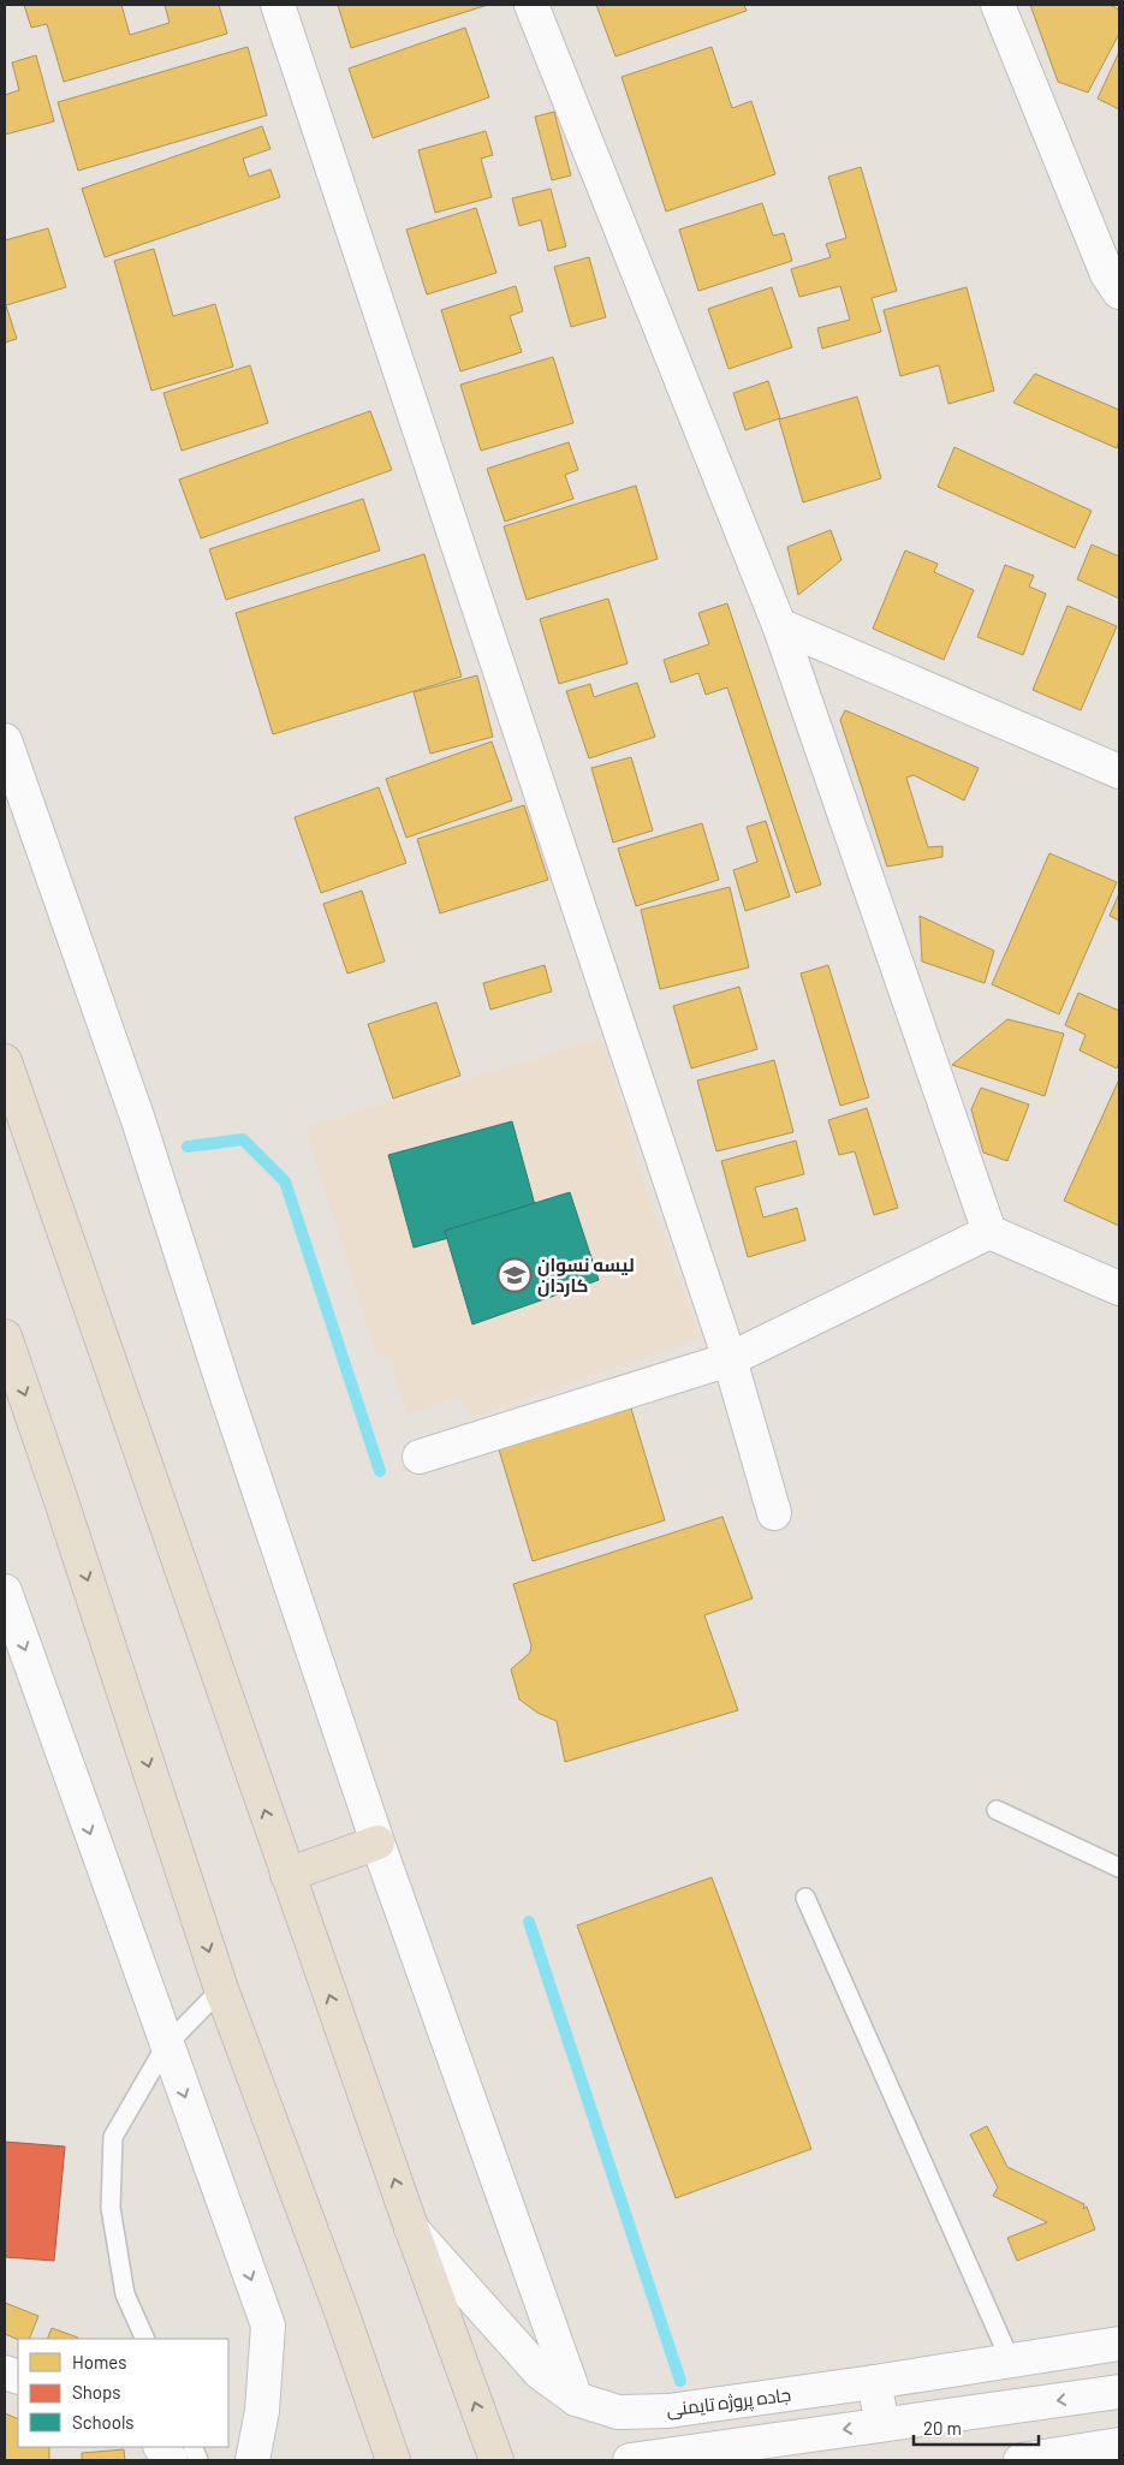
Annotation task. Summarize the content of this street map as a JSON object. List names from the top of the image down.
{
  "streets": {
    "street": ["جاده پروژه تایمنی"]
  },
  "places": {
    "school or university": ["لیسه نسوان کاردان"]
  },
  "legend": ["Homes", "Shops", "Schools"],
  "scale_bar": "20 m"
}
